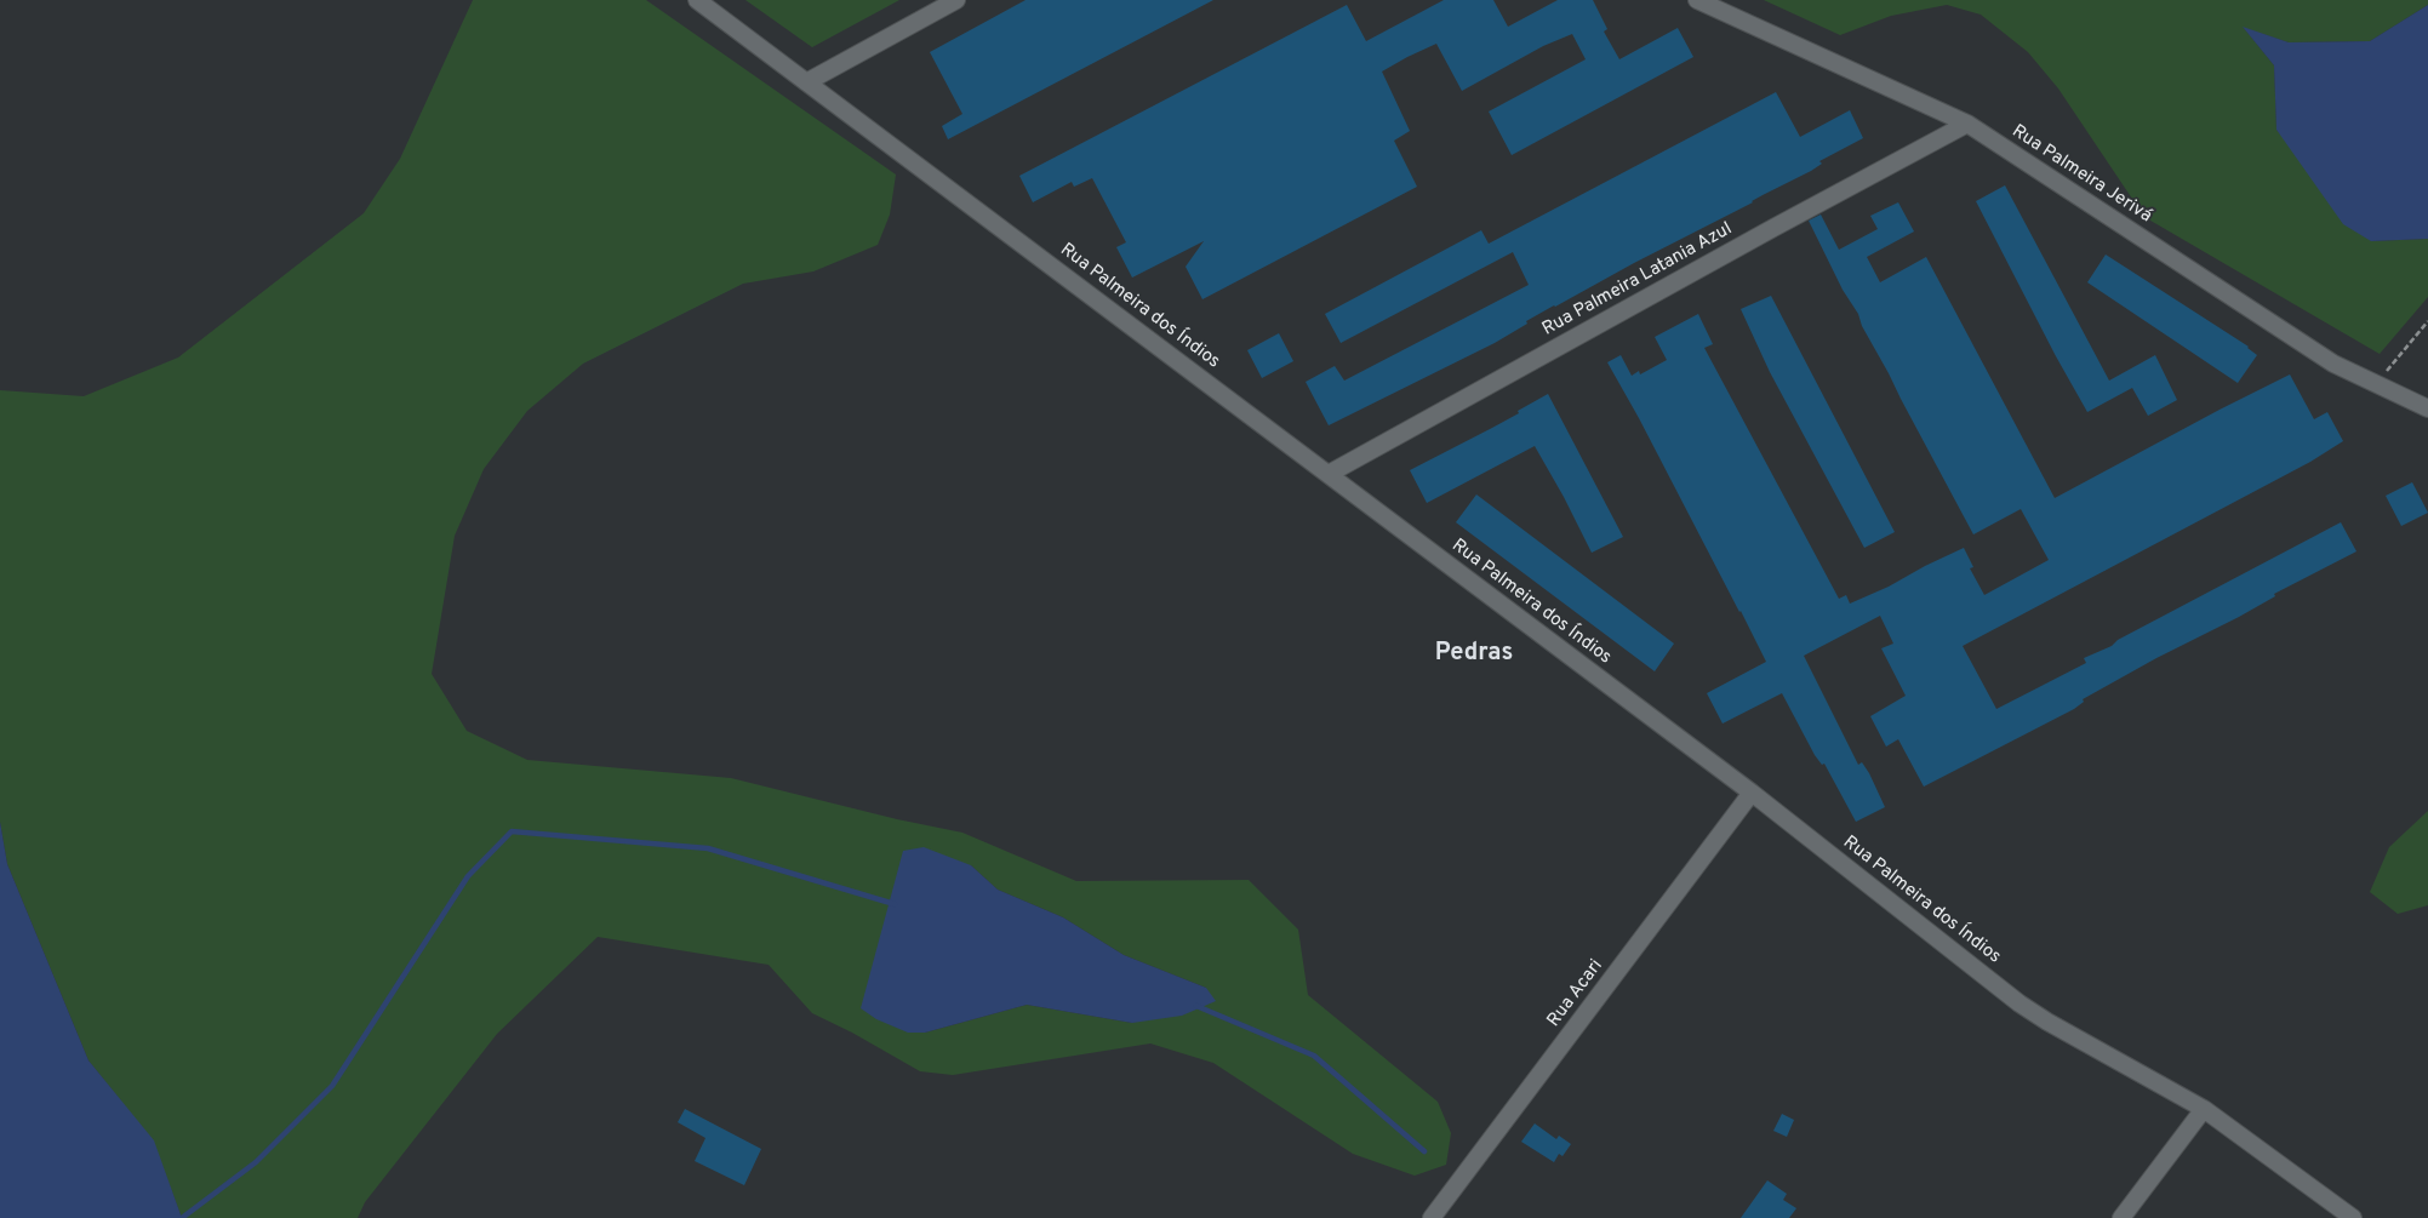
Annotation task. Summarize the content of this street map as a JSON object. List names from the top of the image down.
{
  "streets": {
    "street": [
      "Rua Palmeira Jerivá",
      "Rua Palmeira Latania Azul",
      "Rua Palmeira dos Índios",
      "Rua Acari"
    ]
  },
  "crossings": [
    ["Rua Palmeira Jerivá", "Rua Palmeira Latania Azul"],
    ["Rua Palmeira Latania Azul", "Rua Palmeira dos Índios"],
    ["Rua Palmeira dos Índios", "Rua Acari"]
  ],
  "districts": ["Pedras"]
}
